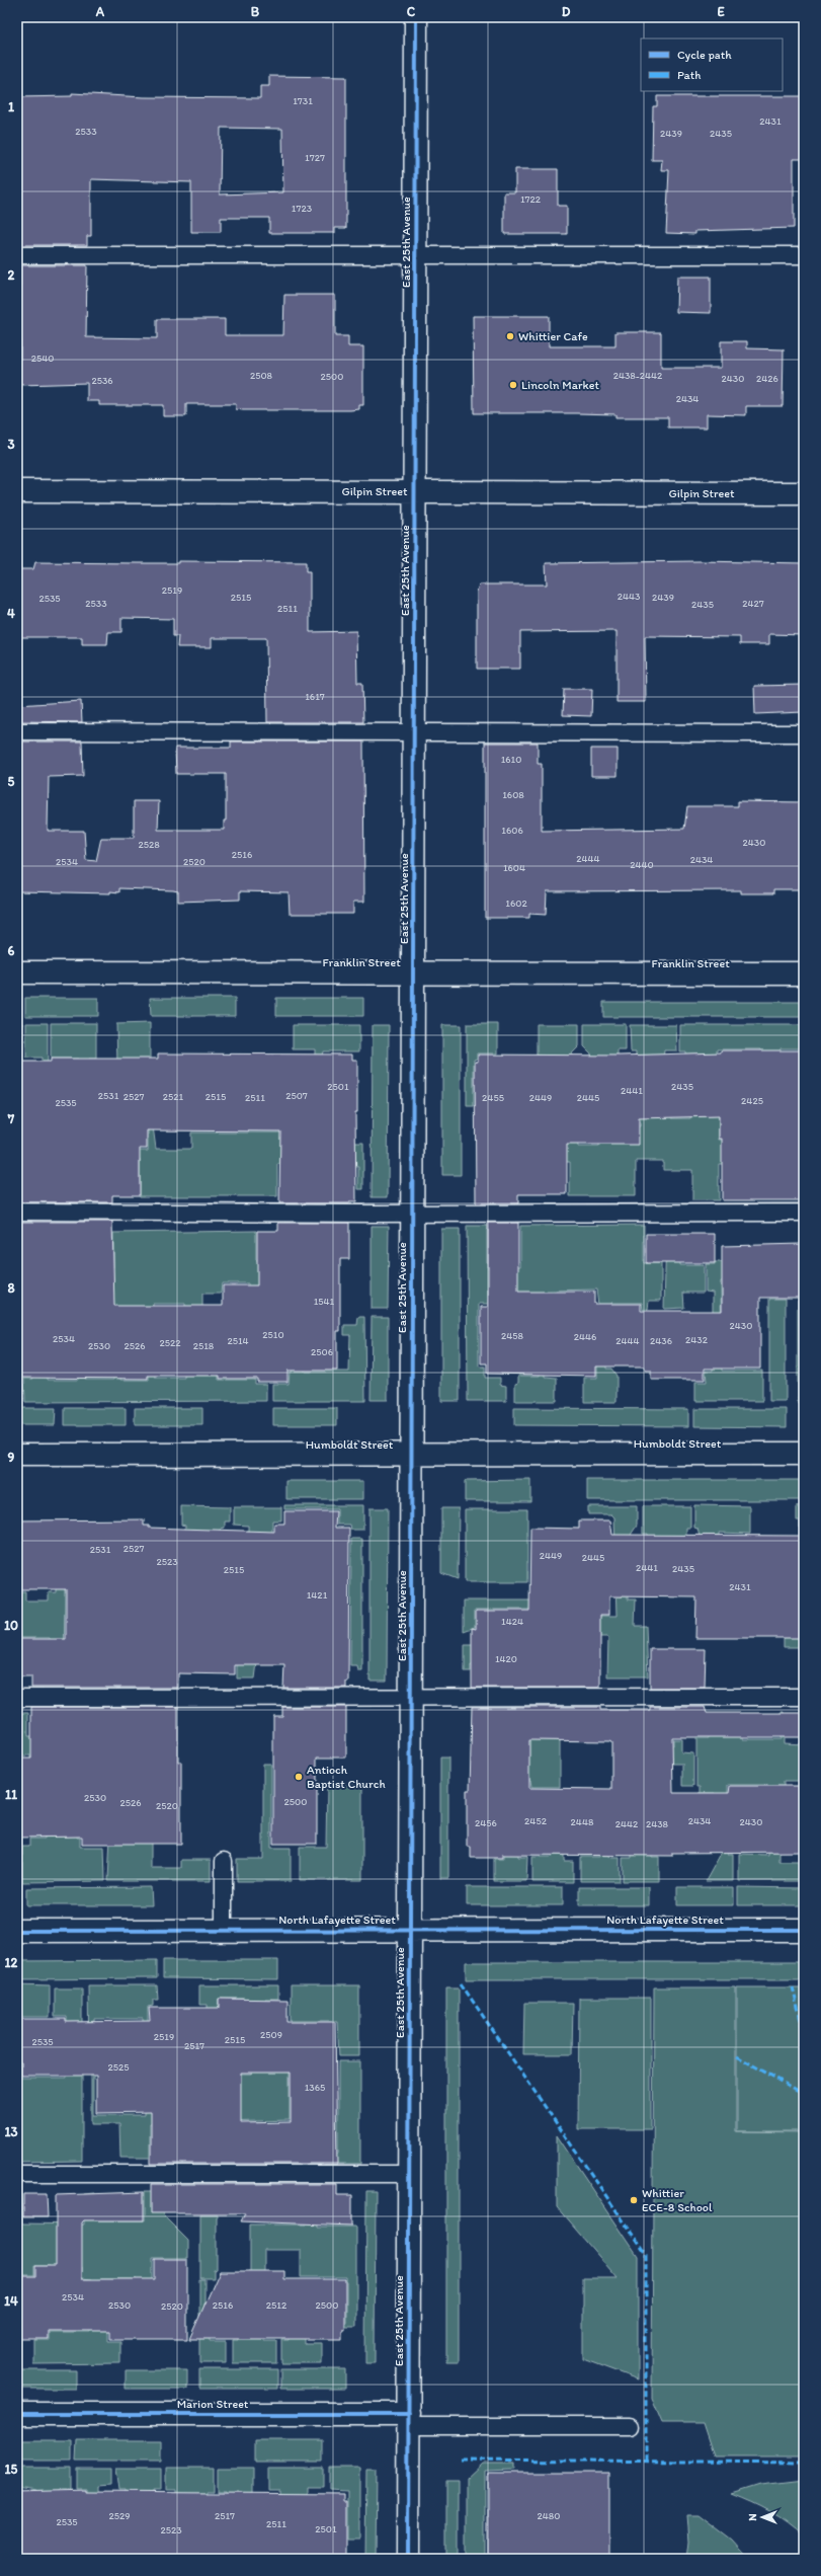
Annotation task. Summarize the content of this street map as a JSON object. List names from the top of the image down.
{
  "streets": {
    "street": [
      "East 25th Avenue",
      "Gilpin Street",
      "Franklin Street",
      "Humboldt Street",
      "North Lafayette Street",
      "Marion Street"
    ]
  },
  "crossings": [
    ["East 25th Avenue", "Gilpin Street"],
    ["East 25th Avenue", "Franklin Street"],
    ["East 25th Avenue", "Humboldt Street"],
    ["East 25th Avenue", "North Lafayette Street"],
    ["East 25th Avenue", "Marion Street"]
  ],
  "places": [
    "Whittier Cafe",
    "Lincoln Market",
    "Antioch Baptist Church",
    "Whittier ECE-8 School"
  ],
  "house_numbers": [
    "1731",
    "2431",
    "2533",
    "2439",
    "2435",
    "1727",
    "1722",
    "1723",
    "2540",
    "2508",
    "2438-2442",
    "2500",
    "2430",
    "2426",
    "2536",
    "2434",
    "2519",
    "2443",
    "2515",
    "2439",
    "2535",
    "2533",
    "2427",
    "2435",
    "2511",
    "1617",
    "1610",
    "1608",
    "1606",
    "2430",
    "2528",
    "2516",
    "2444",
    "2434",
    "2534",
    "2520",
    "2440",
    "1604",
    "1602",
    "2501",
    "2435",
    "2441",
    "2531",
    "2507",
    "2527",
    "2521",
    "2515",
    "2511",
    "2455",
    "2449",
    "2445",
    "2425",
    "2535",
    "1541",
    "2430",
    "2510",
    "2458",
    "2446",
    "2534",
    "2432",
    "2514",
    "2444",
    "2436",
    "2522",
    "2530",
    "2526",
    "2518",
    "2506",
    "2527",
    "2531",
    "2449",
    "2445",
    "2523",
    "2441",
    "2435",
    "2515",
    "2431",
    "1421",
    "1424",
    "1420",
    "2530",
    "2500",
    "2526",
    "2520",
    "2452",
    "2434",
    "2448",
    "2430",
    "2456",
    "2442",
    "2438",
    "2509",
    "2519",
    "2515",
    "2535",
    "2517",
    "2525",
    "1365",
    "2534",
    "2530",
    "2516",
    "2512",
    "2500",
    "2520",
    "2529",
    "2517",
    "2480",
    "2535",
    "2511",
    "2501",
    "2523"
  ],
  "legend": ["Cycle path", "Path"],
  "north": "left",
  "grid": {
    "columns": [
      "A",
      "B",
      "C",
      "D",
      "E"
    ],
    "rows": [
      "1",
      "2",
      "3",
      "4",
      "5",
      "6",
      "7",
      "8",
      "9",
      "10",
      "11",
      "12",
      "13",
      "14",
      "15"
    ]
  }
}
